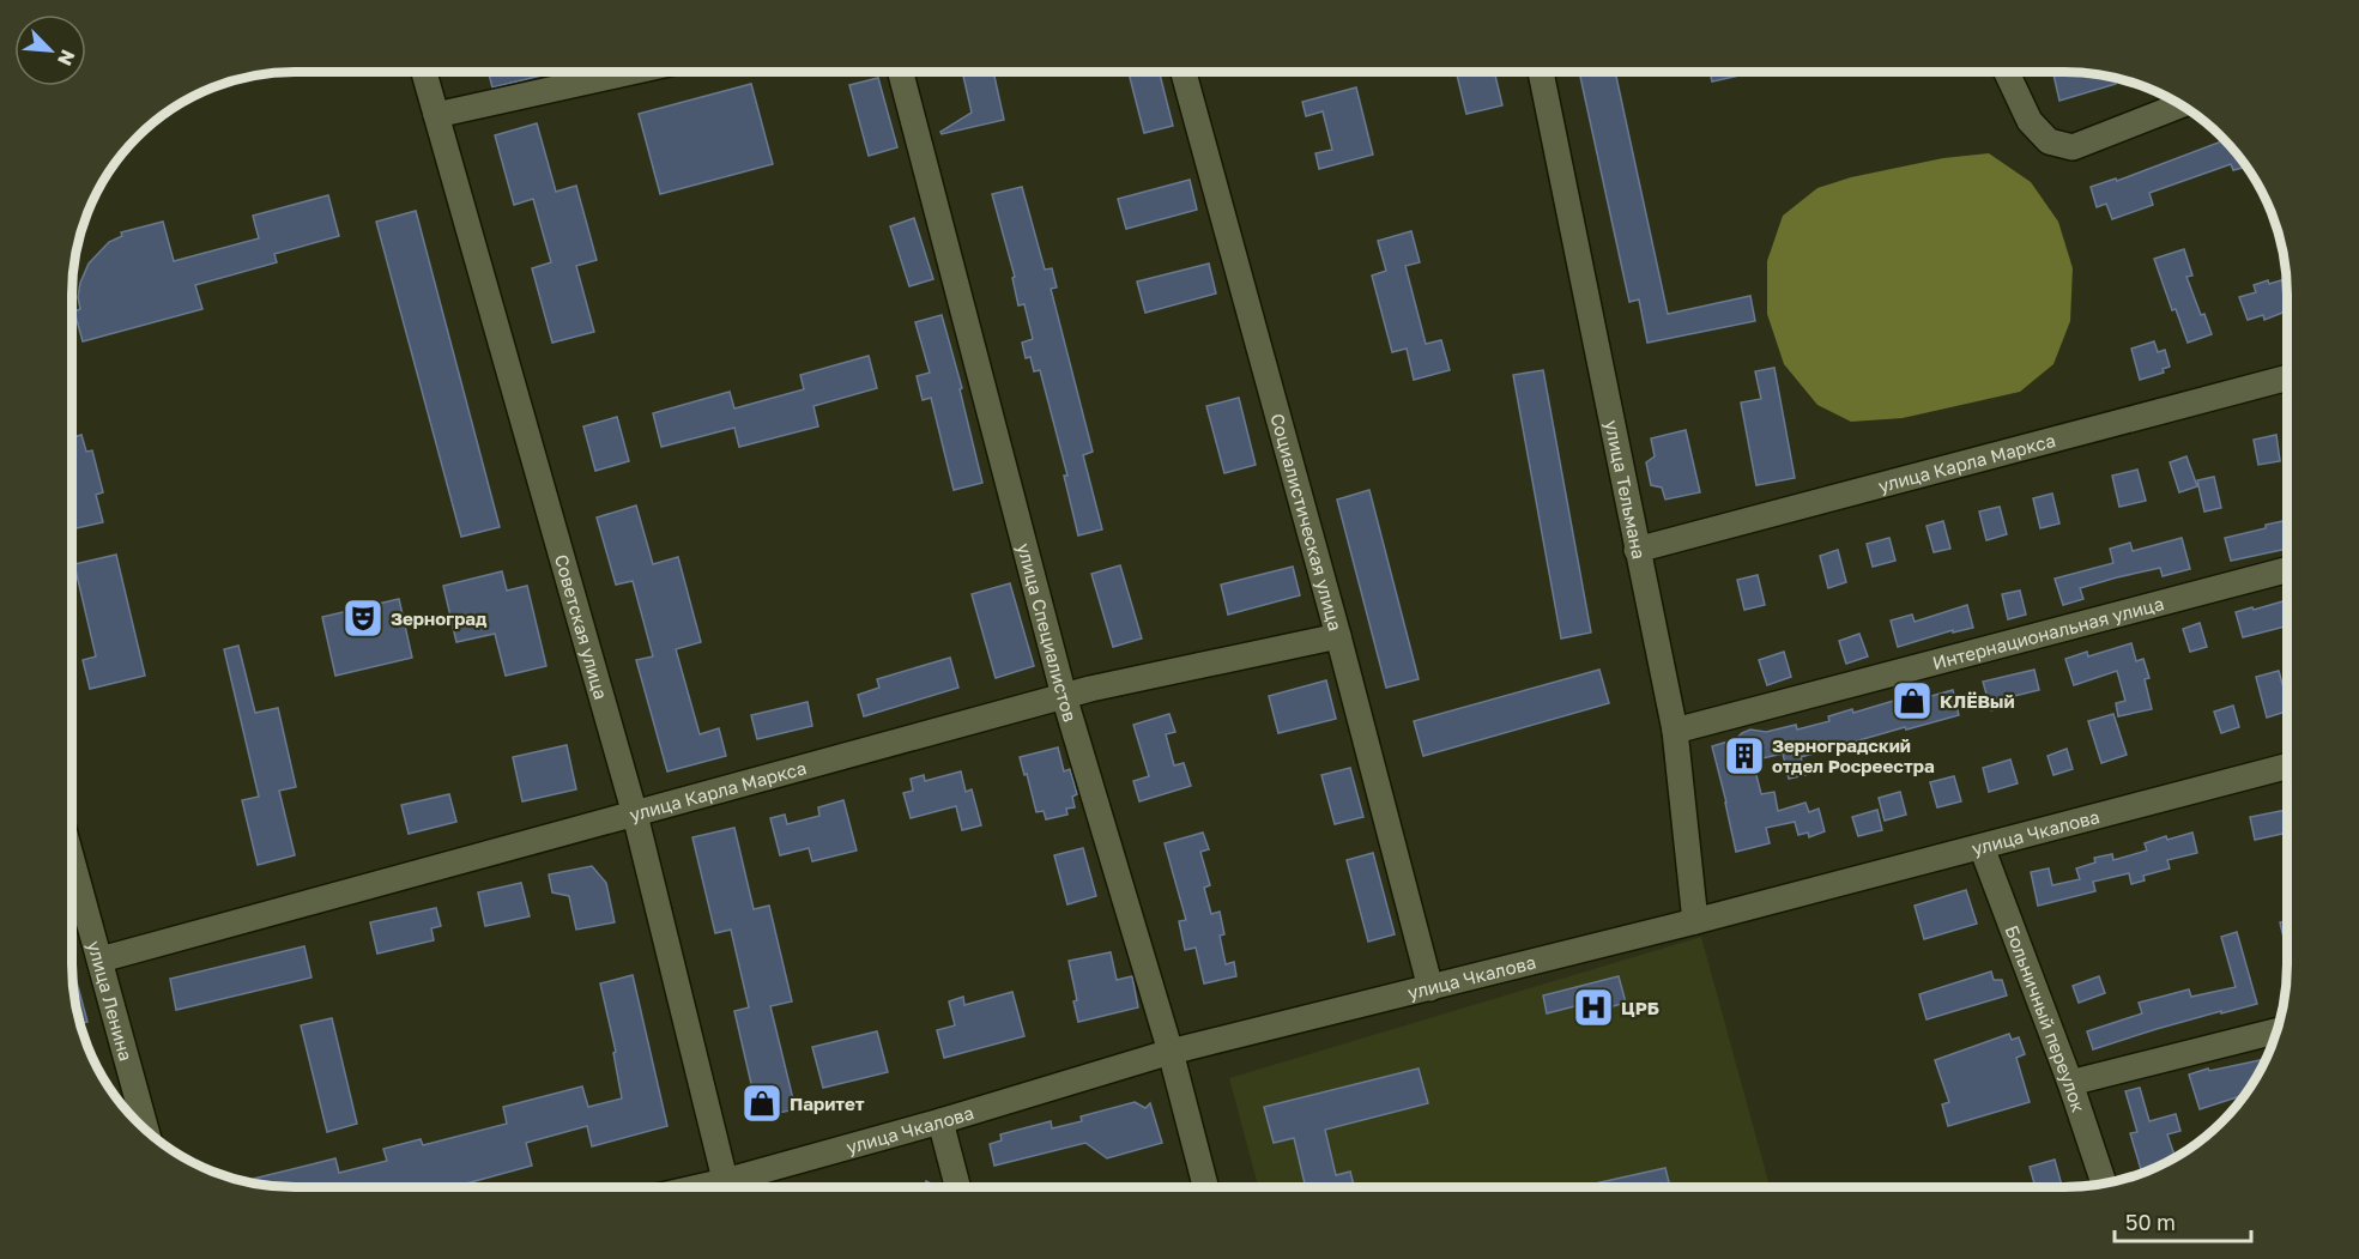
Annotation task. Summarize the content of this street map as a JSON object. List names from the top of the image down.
{
  "streets": {
    "street": [
      "улица Карла Маркса",
      "улица Тельмана",
      "Социалистическая улица",
      "Советская улица",
      "улица Специалистов",
      "Интернациональная улица",
      "улица Чкалова",
      "улица Ленина",
      "Больничный переулок"
    ]
  },
  "crossings": [
    ["улица Карла Маркса", "улица Тельмана"],
    ["улица Карла Маркса", "Социалистическая улица"],
    ["улица Карла Маркса", "Советская улица"],
    ["улица Карла Маркса", "улица Специалистов"],
    ["улица Карла Маркса", "улица Ленина"],
    ["улица Тельмана", "Интернациональная улица"],
    ["улица Тельмана", "улица Чкалова"],
    ["Социалистическая улица", "улица Чкалова"],
    ["улица Специалистов", "улица Чкалова"],
    ["улица Чкалова", "Больничный переулок"]
  ],
  "places": {
    "theatre": ["Зерноград"],
    "shop": ["КЛЁВый", "Паритет"],
    "building": ["Зерноградский отдел Росреестра"],
    "hospital": ["ЦРБ"]
  },
  "scale_bar": "50 m",
  "north": "bottom right"
}
